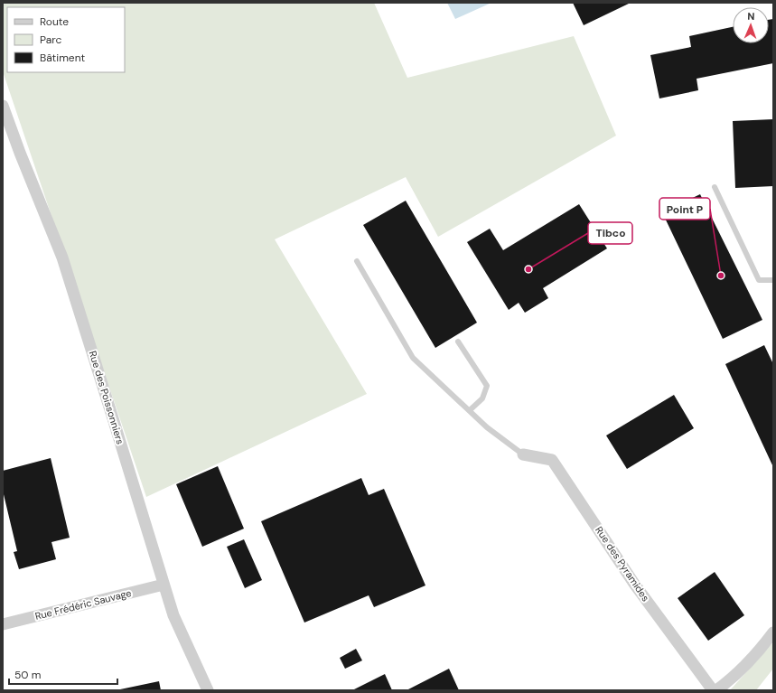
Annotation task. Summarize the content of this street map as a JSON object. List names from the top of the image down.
{
  "streets": {
    "street": ["Rue des Poissonniers", "Rue des Pyramides", "Rue Frédéric Sauvage"]
  },
  "crossings": [
    ["Rue des Poissonniers", "Rue Frédéric Sauvage"]
  ],
  "places": ["Tibco", "Point P"],
  "legend": ["Route", "Parc", "Bâtiment"],
  "scale_bar": "50 m",
  "north": "top"
}
